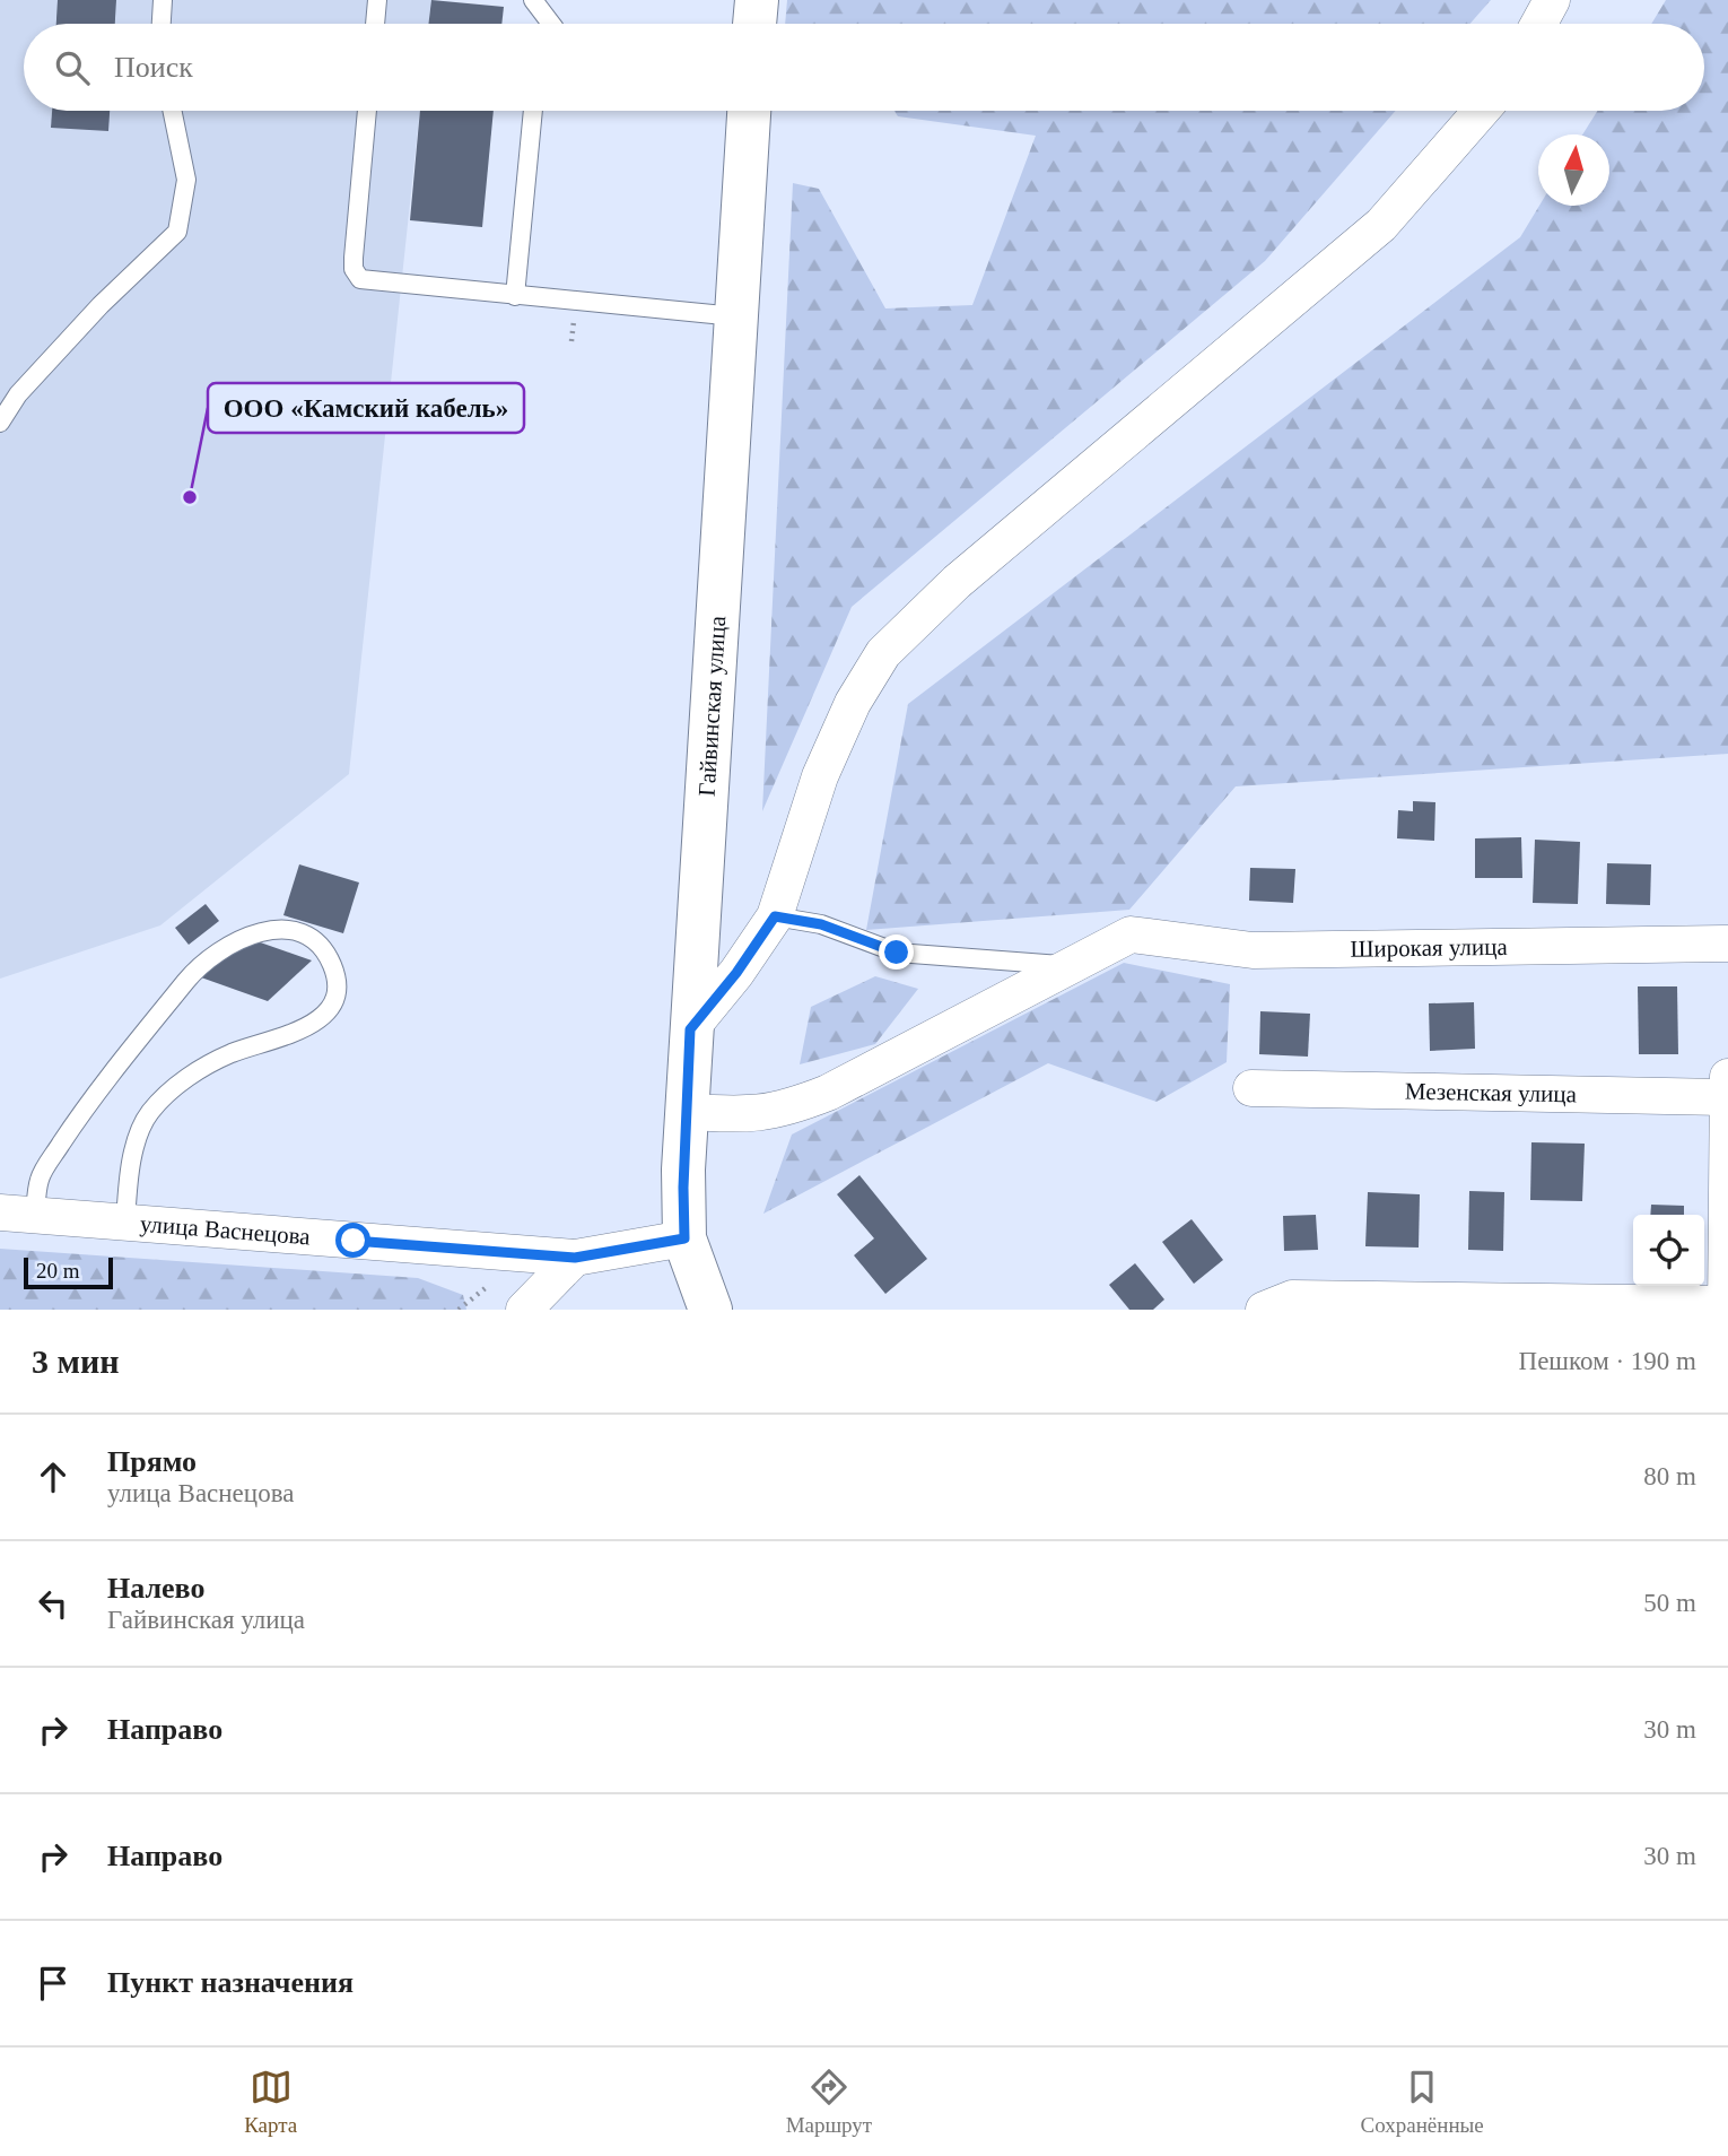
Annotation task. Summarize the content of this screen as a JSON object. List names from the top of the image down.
{
  "streets": {
    "main road": ["Гайвинская улица"],
    "street": ["Широкая улица", "Мезенская улица", "улица Васнецова"]
  },
  "crossings": [
    ["Гайвинская улица", "улица Васнецова"]
  ],
  "places": ["ООО «Камский кабель»"],
  "scale_bar": "20 m",
  "north": "top",
  "page": {
    "search": "Поиск",
    "scale": "20 m",
    "heading": ["3 мин", "Пешком · 190 m"],
    "list": [
      ["Прямо", "улица Васнецова", "80 m"],
      ["Налево", "Гайвинская улица", "50 m"],
      ["Направо", "30 m"],
      ["Направо", "30 m"],
      "Пункт назначения"
    ],
    "nav": ["Карта", "Маршрут", "Сохранённые"]
  }
}
